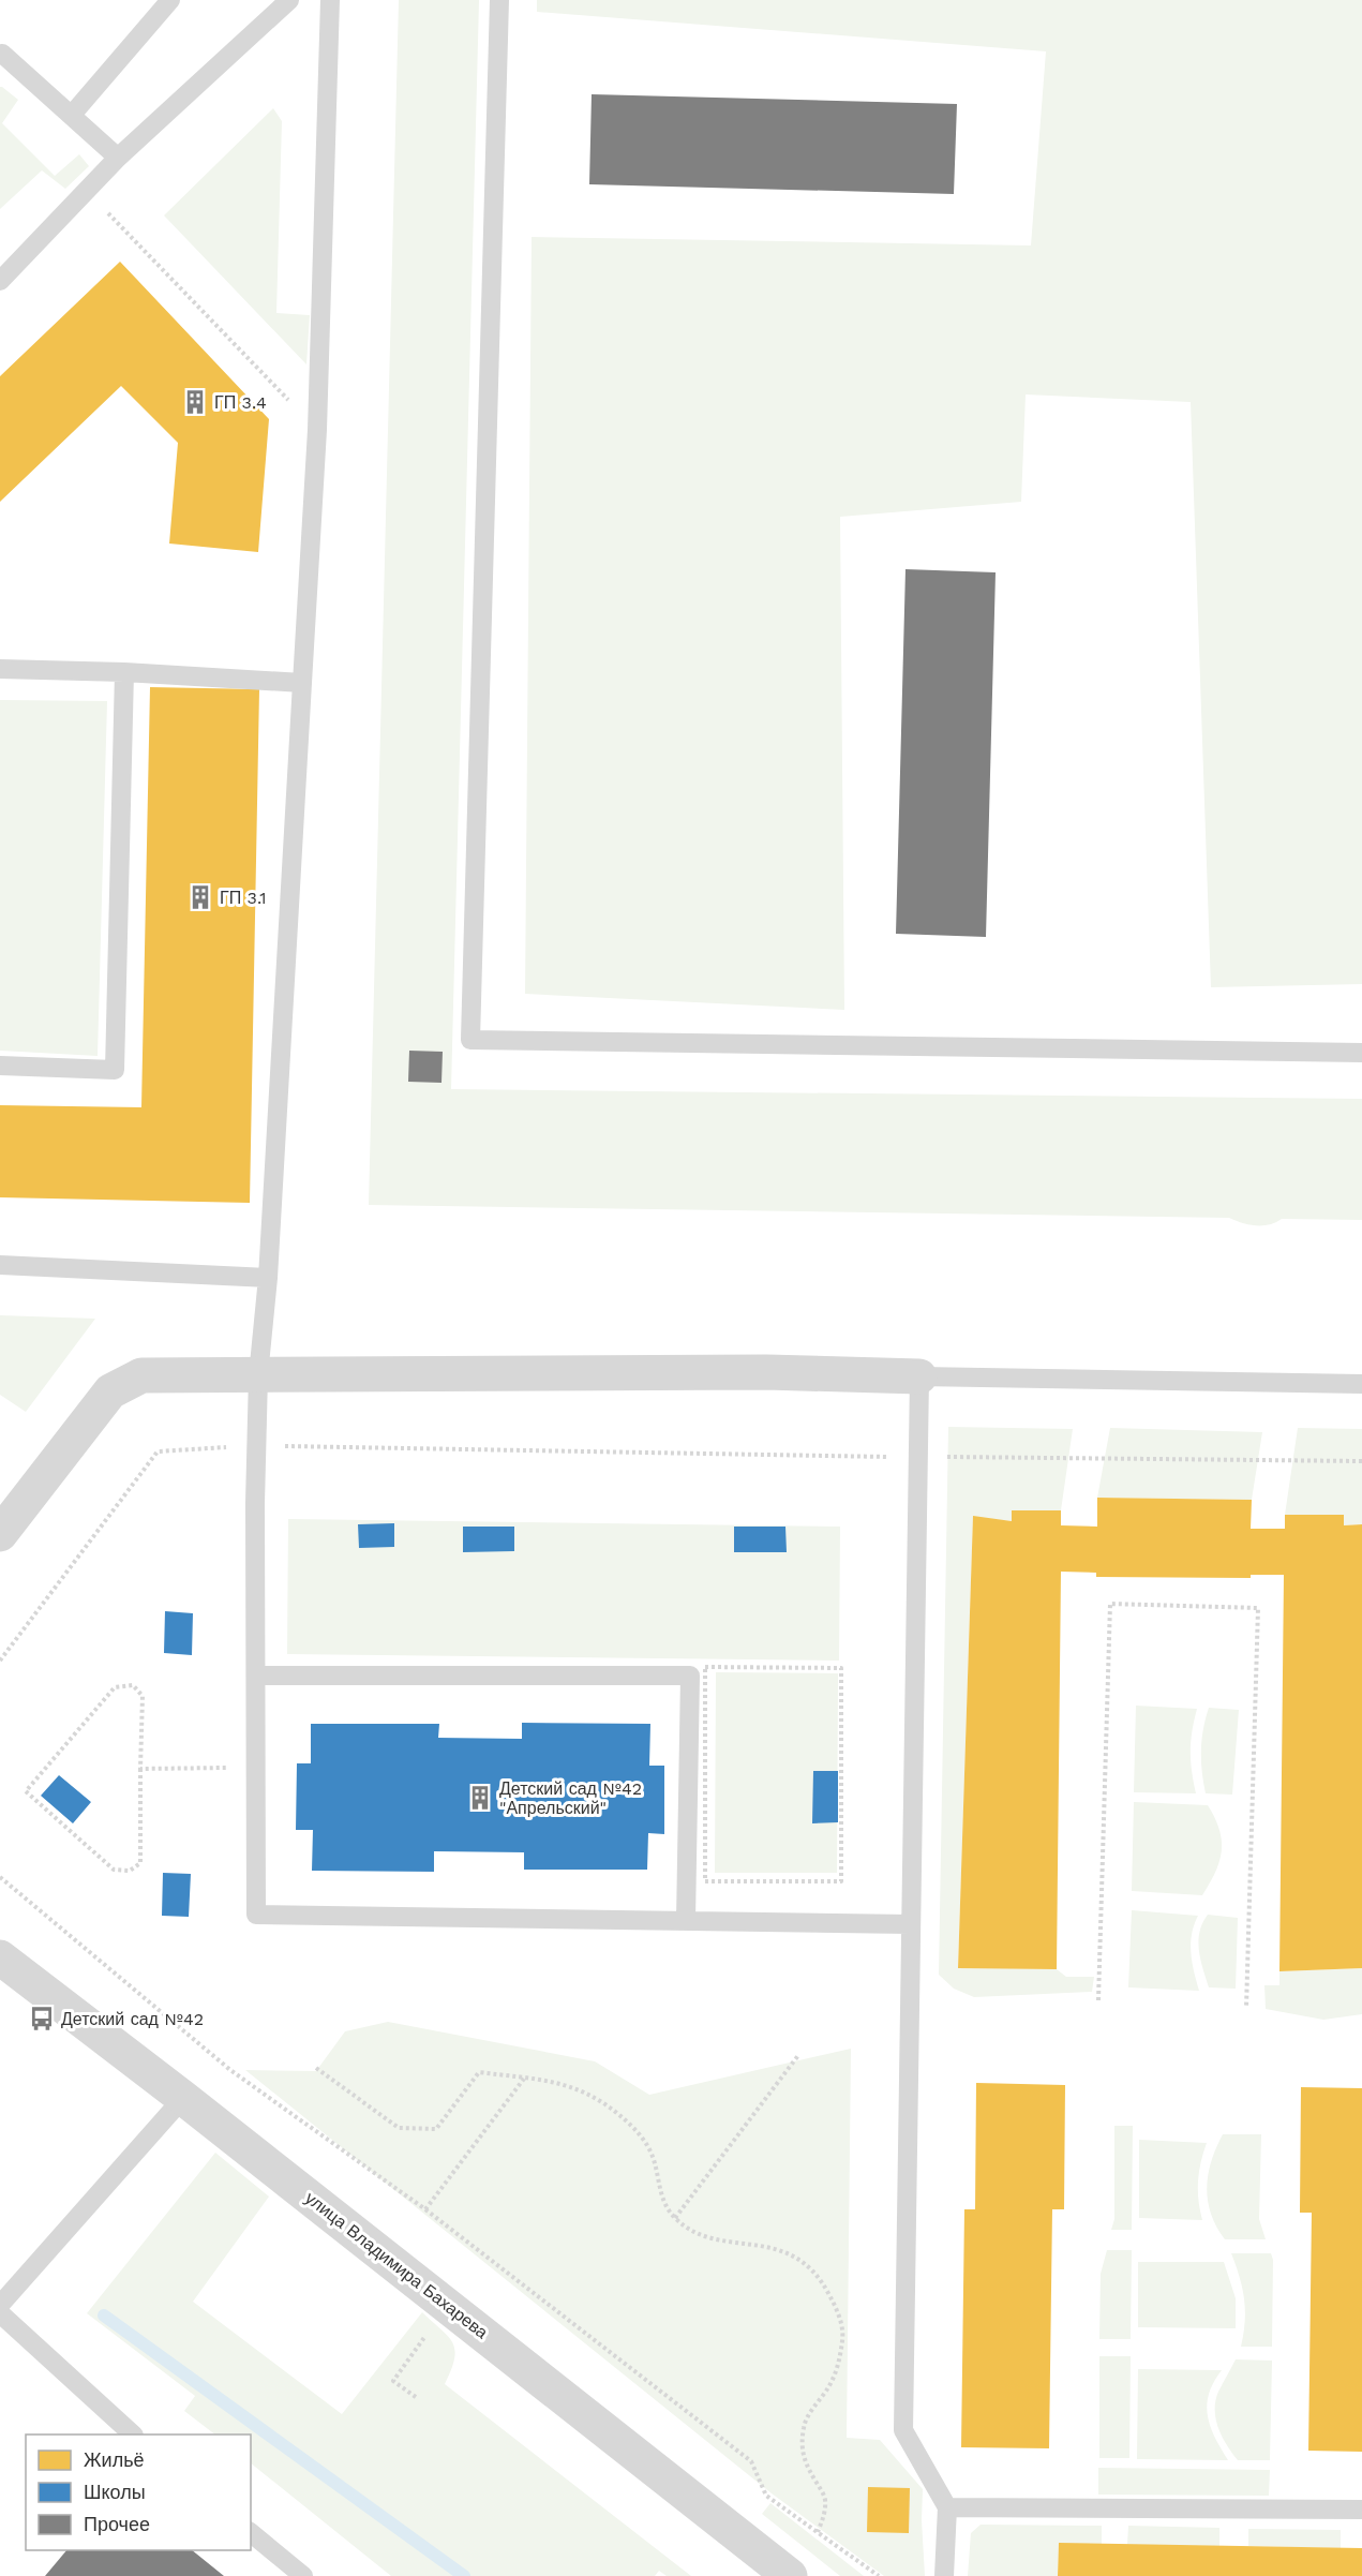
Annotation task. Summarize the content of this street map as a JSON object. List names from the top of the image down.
{
  "streets": {
    "street": ["улица Владимира Бахарева"]
  },
  "places": {
    "building": ["ГП 3.4", "ГП 3.1", "Детский сад №42 \"Апрельский\""],
    "bus stop": ["Детский сад №42"]
  },
  "legend": ["Жильё", "Школы", "Прочее"]
}
